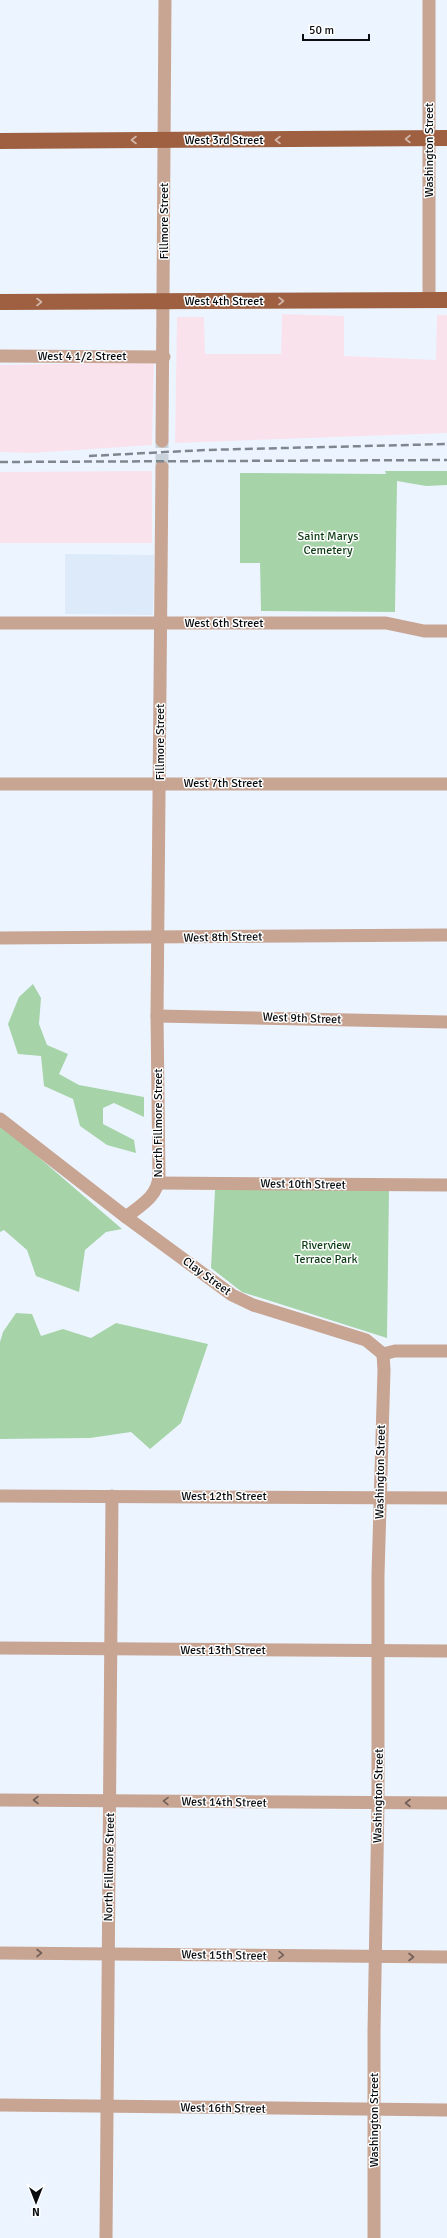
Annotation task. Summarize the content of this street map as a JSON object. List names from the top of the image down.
{
  "streets": {
    "main road": ["West 3rd Street", "West 4th Street"],
    "street": [
      "Washington Street",
      "Fillmore Street",
      "West 4 1/2 Street",
      "West 6th Street",
      "West 7th Street",
      "West 8th Street",
      "West 9th Street",
      "North Fillmore Street",
      "West 10th Street",
      "Clay Street",
      "West 12th Street",
      "West 13th Street",
      "West 14th Street",
      "West 15th Street",
      "West 16th Street"
    ]
  },
  "crossings": [
    ["West 3rd Street", "Washington Street"],
    ["West 3rd Street", "Fillmore Street"],
    ["Washington Street", "West 4th Street"],
    ["Washington Street", "Clay Street"],
    ["Washington Street", "West 12th Street"],
    ["Washington Street", "West 13th Street"],
    ["Washington Street", "West 14th Street"],
    ["Washington Street", "West 15th Street"],
    ["Washington Street", "West 16th Street"],
    ["Fillmore Street", "West 4th Street"],
    ["Fillmore Street", "West 4 1/2 Street"],
    ["Fillmore Street", "West 6th Street"],
    ["Fillmore Street", "West 7th Street"],
    ["Fillmore Street", "West 8th Street"],
    ["Fillmore Street", "West 9th Street"],
    ["Fillmore Street", "North Fillmore Street"],
    ["West 9th Street", "North Fillmore Street"],
    ["North Fillmore Street", "West 10th Street"],
    ["North Fillmore Street", "Clay Street"],
    ["North Fillmore Street", "West 12th Street"],
    ["North Fillmore Street", "West 13th Street"],
    ["North Fillmore Street", "West 14th Street"],
    ["North Fillmore Street", "West 15th Street"],
    ["North Fillmore Street", "West 16th Street"]
  ],
  "one_way": [
    "West 3rd Street",
    "West 4th Street",
    "West 14th Street",
    "West 15th Street"
  ],
  "parks": ["Saint Marys Cemetery", "Riverview Terrace Park"],
  "scale_bar": "50 m",
  "north": "bottom"
}
